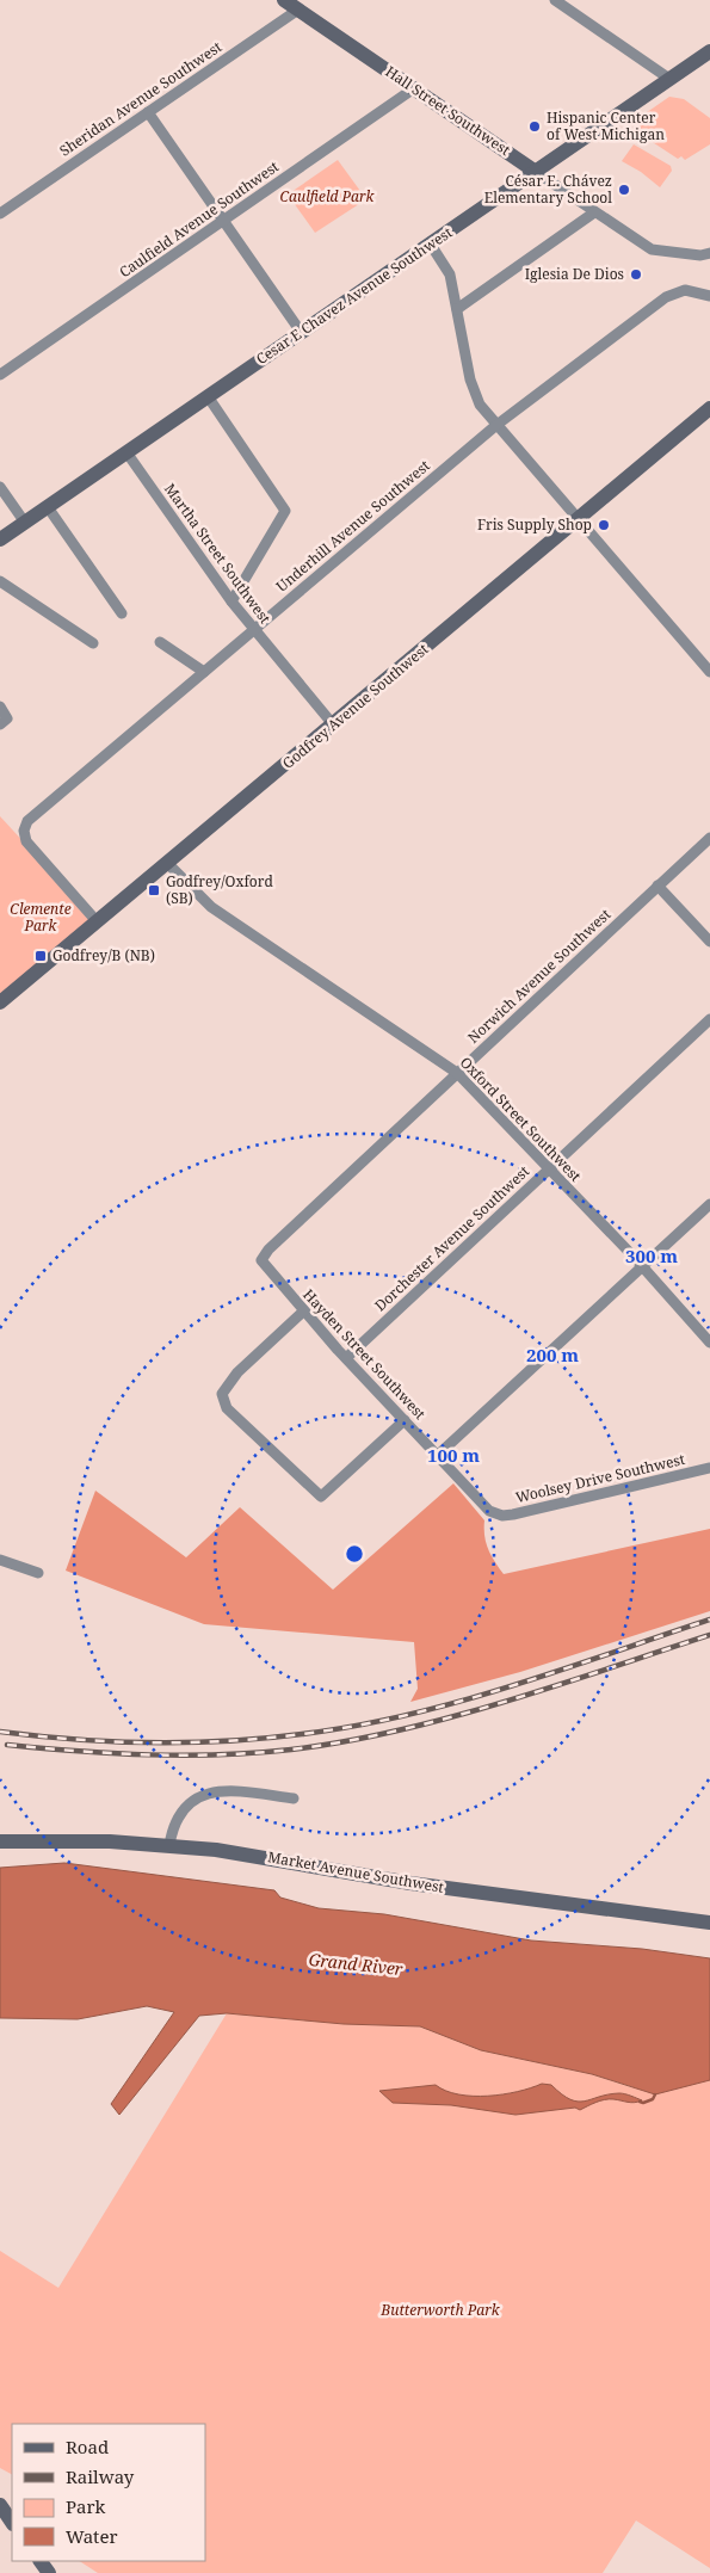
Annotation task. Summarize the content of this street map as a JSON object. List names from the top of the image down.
{
  "streets": {
    "main road": [
      "Hall Street Southwest",
      "Cesar E Chavez Avenue Southwest",
      "Godfrey Avenue Southwest",
      "Market Avenue Southwest"
    ],
    "street": [
      "Sheridan Avenue Southwest",
      "Caulfield Avenue Southwest",
      "Underhill Avenue Southwest",
      "Martha Street Southwest",
      "Norwich Avenue Southwest",
      "Oxford Street Southwest",
      "Dorchester Avenue Southwest",
      "Hayden Street Southwest",
      "Woolsey Drive Southwest"
    ]
  },
  "crossings": [
    ["Sheridan Avenue Southwest", "Hall Street Southwest"],
    ["Hall Street Southwest", "Caulfield Avenue Southwest"],
    ["Hall Street Southwest", "Cesar E Chavez Avenue Southwest"],
    ["Cesar E Chavez Avenue Southwest", "Martha Street Southwest"],
    ["Underhill Avenue Southwest", "Martha Street Southwest"],
    ["Underhill Avenue Southwest", "Godfrey Avenue Southwest"],
    ["Martha Street Southwest", "Godfrey Avenue Southwest"],
    ["Godfrey Avenue Southwest", "Oxford Street Southwest"],
    ["Norwich Avenue Southwest", "Oxford Street Southwest"],
    ["Norwich Avenue Southwest", "Hayden Street Southwest"],
    ["Oxford Street Southwest", "Dorchester Avenue Southwest"],
    ["Dorchester Avenue Southwest", "Hayden Street Southwest"],
    ["Hayden Street Southwest", "Woolsey Drive Southwest"]
  ],
  "water": ["Grand River"],
  "parks": ["Caulfield Park", "Clemente Park", "Butterworth Park"],
  "places": {
    "other": [
      "Hispanic Center of West Michigan",
      "César E. Chávez Elementary School",
      "Iglesia De Dios",
      "Fris Supply Shop"
    ],
    "transit": ["Godfrey/Oxford (SB)", "Godfrey/B (NB)"]
  },
  "legend": [
    "Road",
    "Railway",
    "Park",
    "Water"
  ],
  "rings": ["300 m", "200 m", "100 m"]
}
